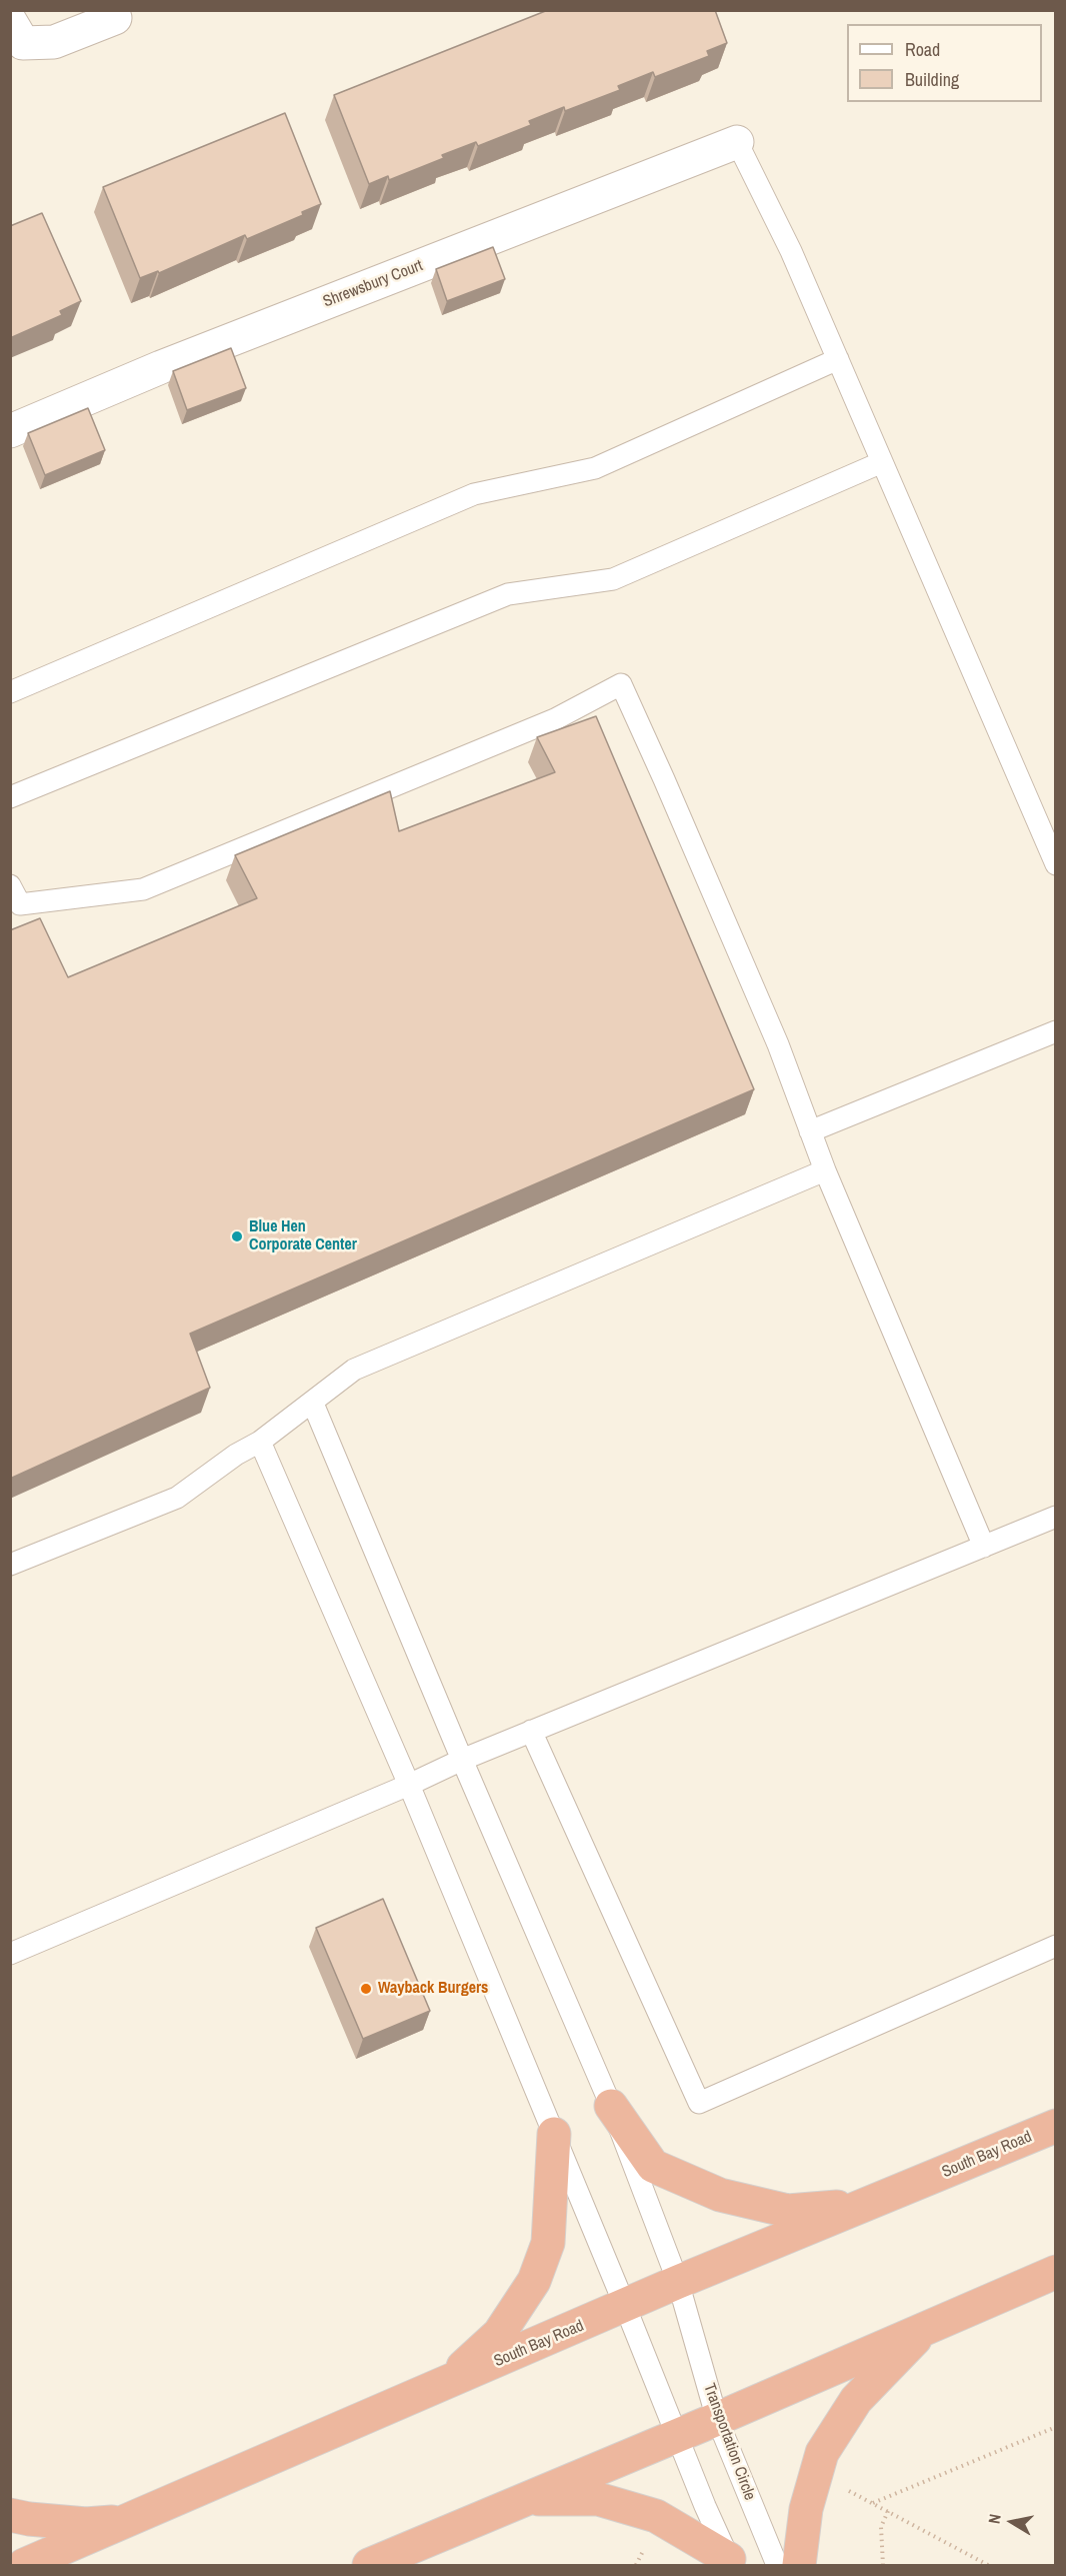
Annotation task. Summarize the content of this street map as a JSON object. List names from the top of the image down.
{
  "streets": {
    "highway": ["South Bay Road"],
    "street": ["Shrewsbury Court"],
    "lane": ["Transportation Circle"]
  },
  "crossings": [
    ["South Bay Road", "Transportation Circle"]
  ],
  "places": ["Blue Hen Corporate Center", "Wayback Burgers"],
  "legend": ["Road", "Building"],
  "north": "left"
}
